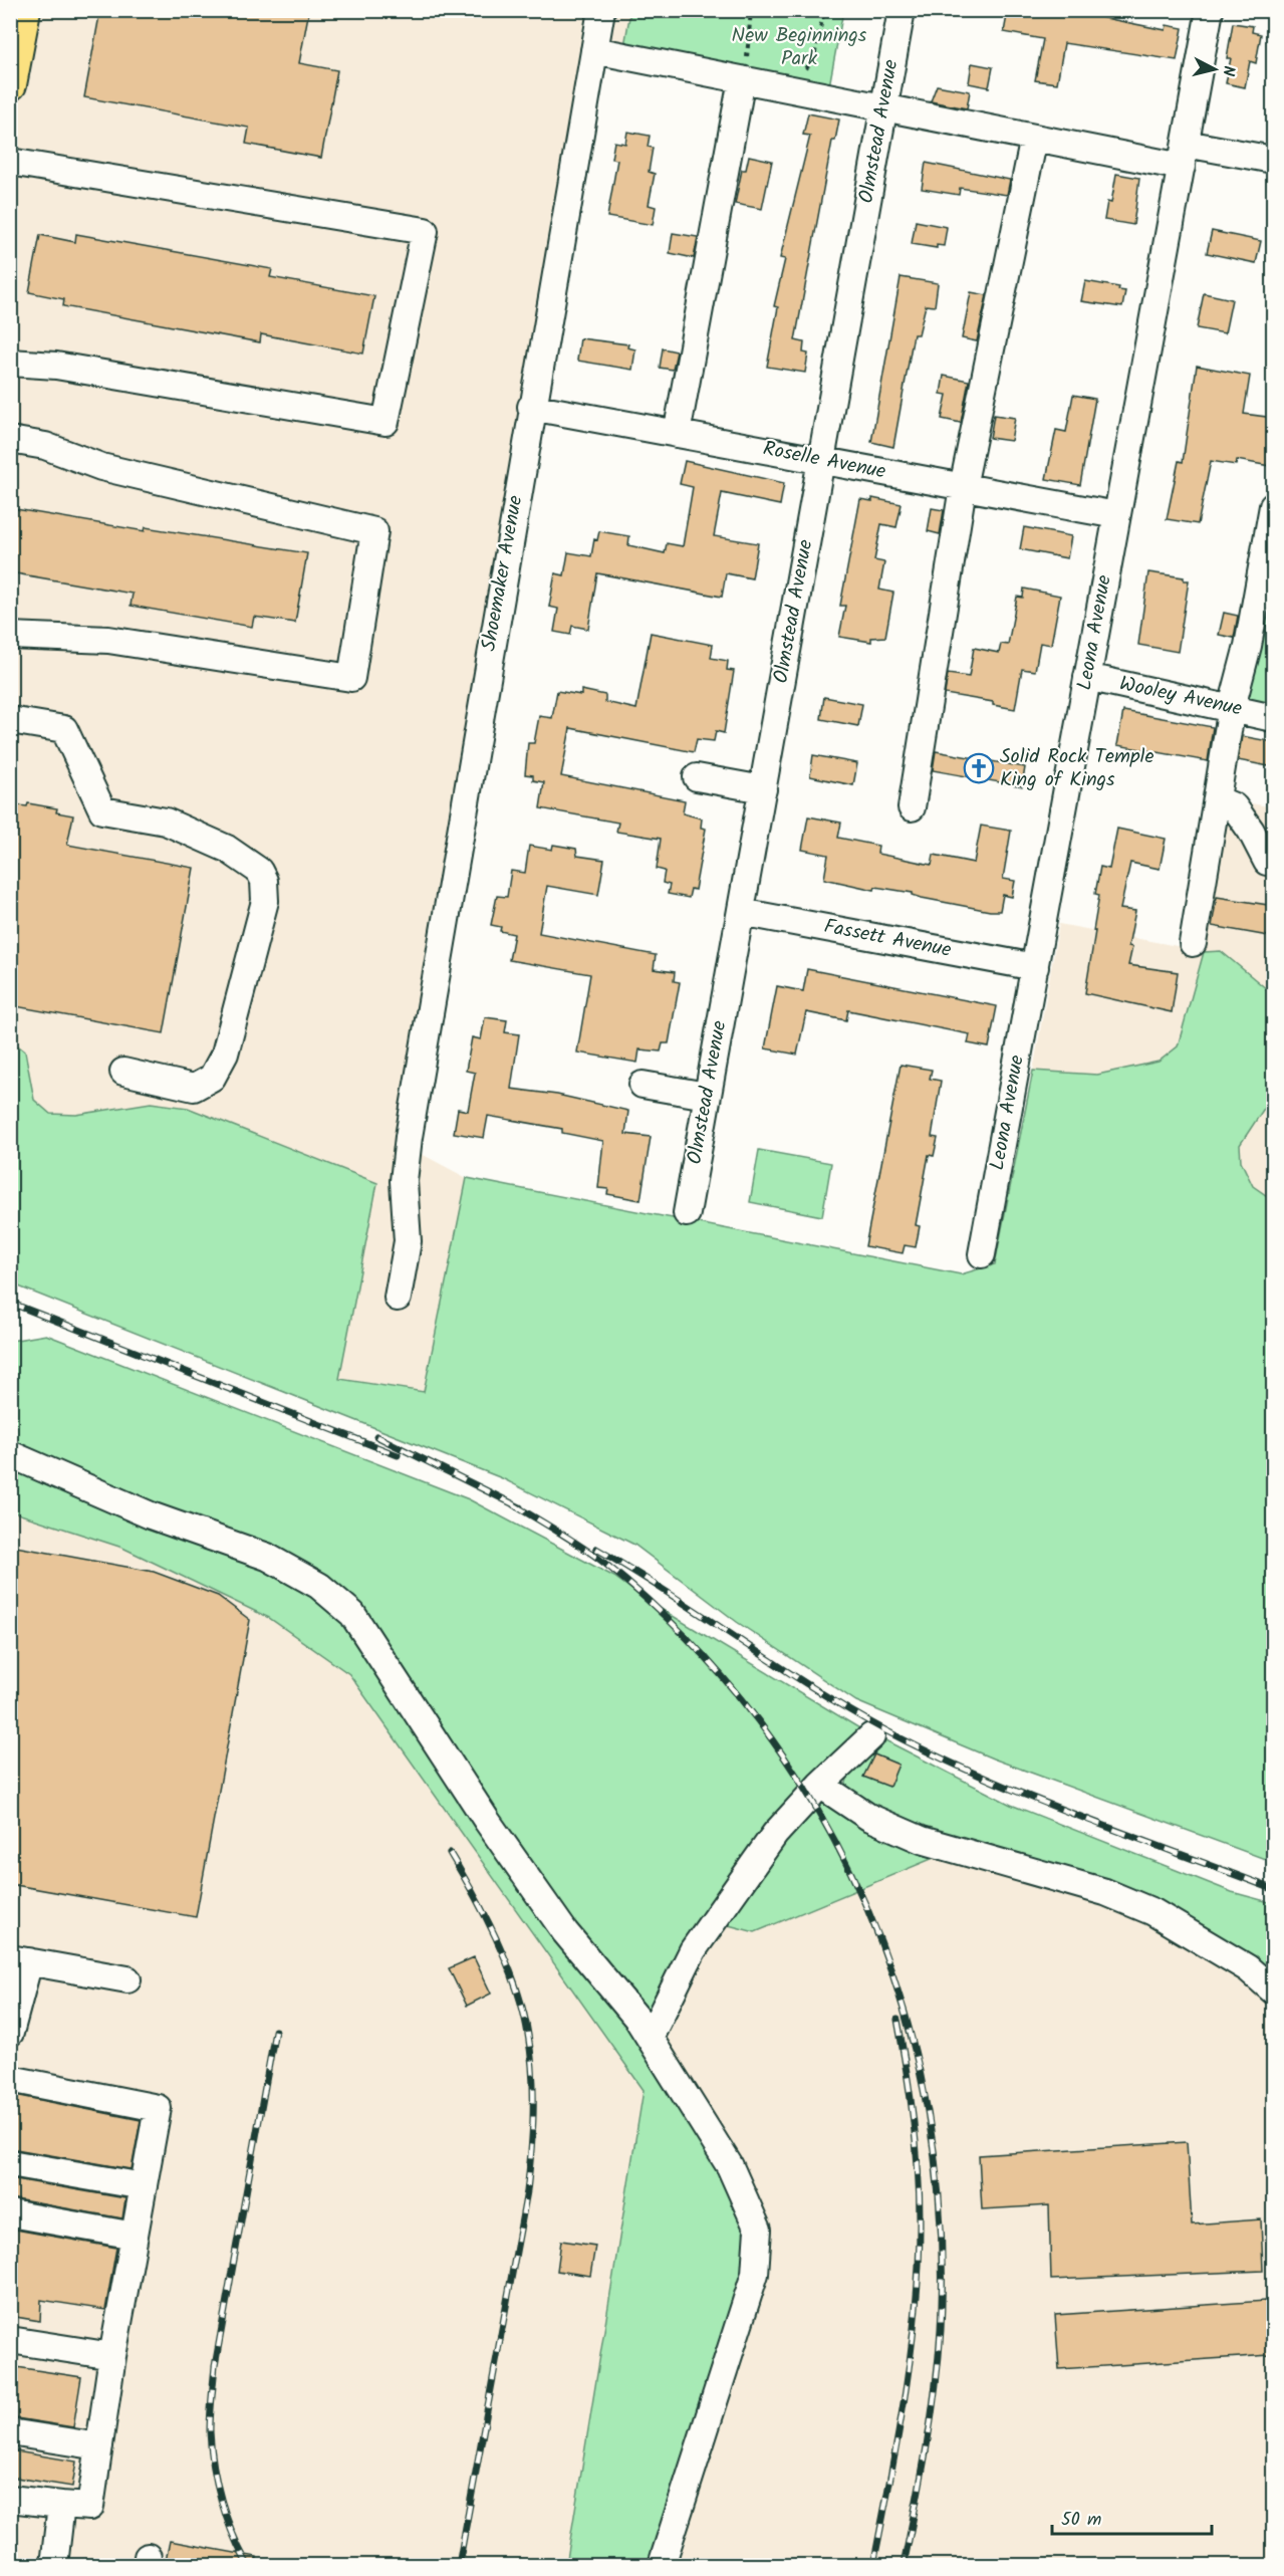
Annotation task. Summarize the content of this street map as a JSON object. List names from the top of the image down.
{
  "streets": {
    "street": [
      "Olmstead Avenue",
      "Roselle Avenue",
      "Shoemaker Avenue",
      "Leona Avenue",
      "Wooley Avenue",
      "Fassett Avenue"
    ]
  },
  "crossings": [
    ["Olmstead Avenue", "Roselle Avenue"],
    ["Olmstead Avenue", "Fassett Avenue"],
    ["Roselle Avenue", "Shoemaker Avenue"],
    ["Roselle Avenue", "Leona Avenue"],
    ["Leona Avenue", "Wooley Avenue"],
    ["Leona Avenue", "Fassett Avenue"]
  ],
  "parks": ["New Beginnings Park"],
  "places": {
    "church": ["Solid Rock Temple King of Kings"]
  },
  "scale_bar": "50 m",
  "north": "right"
}
